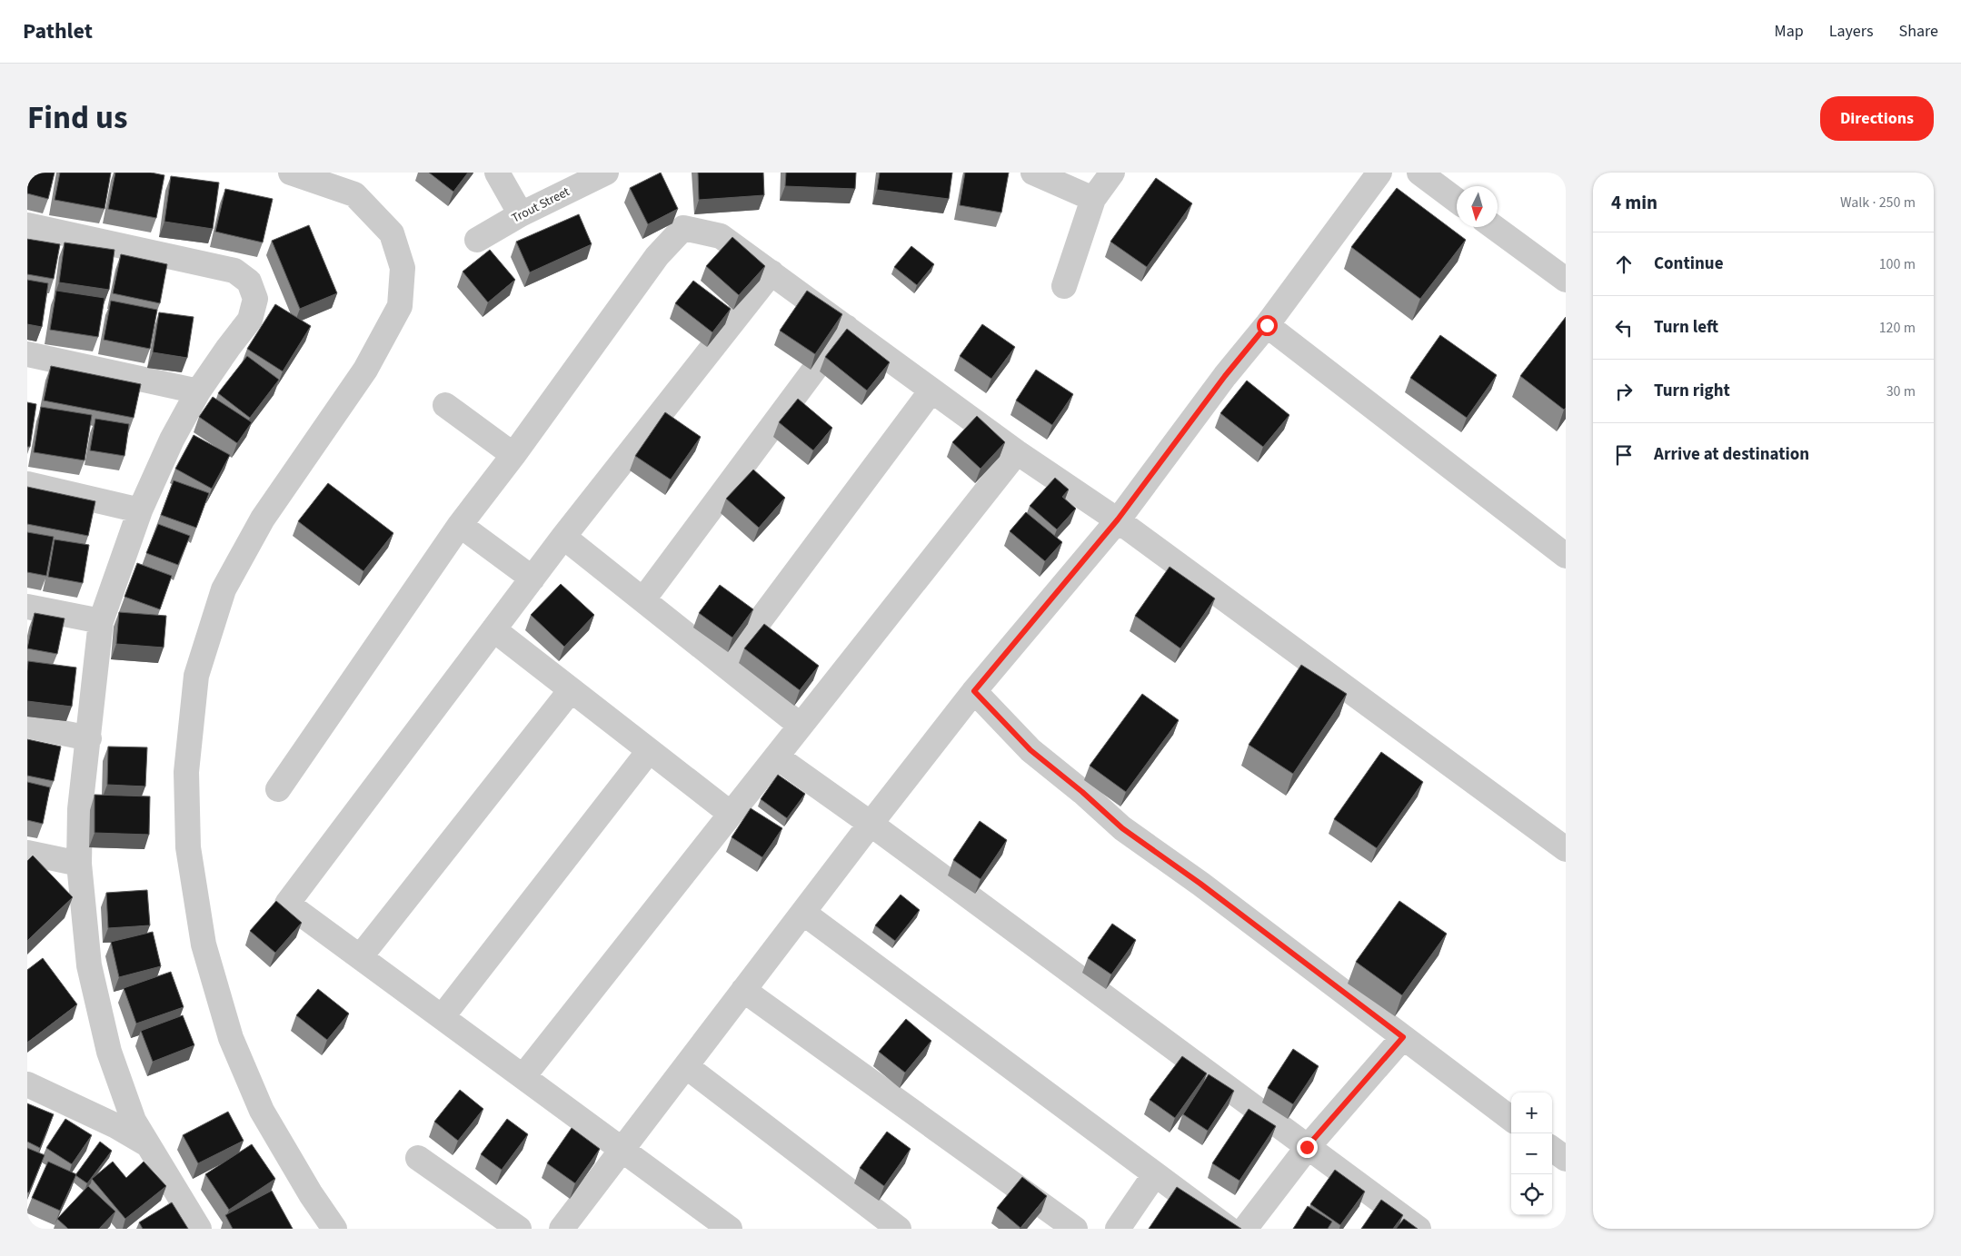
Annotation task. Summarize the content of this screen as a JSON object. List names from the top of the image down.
{
  "streets": {
    "street": ["Trout Street"]
  },
  "north": "bottom",
  "page": {
    "header": "Pathlet",
    "nav": ["Map", "Layers", "Share"],
    "title": "Find us",
    "buttons": "Directions",
    "heading": ["4 min", "Walk · 250 m"],
    "list": [
      ["Continue", "100 m"],
      ["Turn left", "120 m"],
      ["Turn right", "30 m"],
      "Arrive at destination"
    ],
    "map_buttons": ["+", "−"]
  }
}
